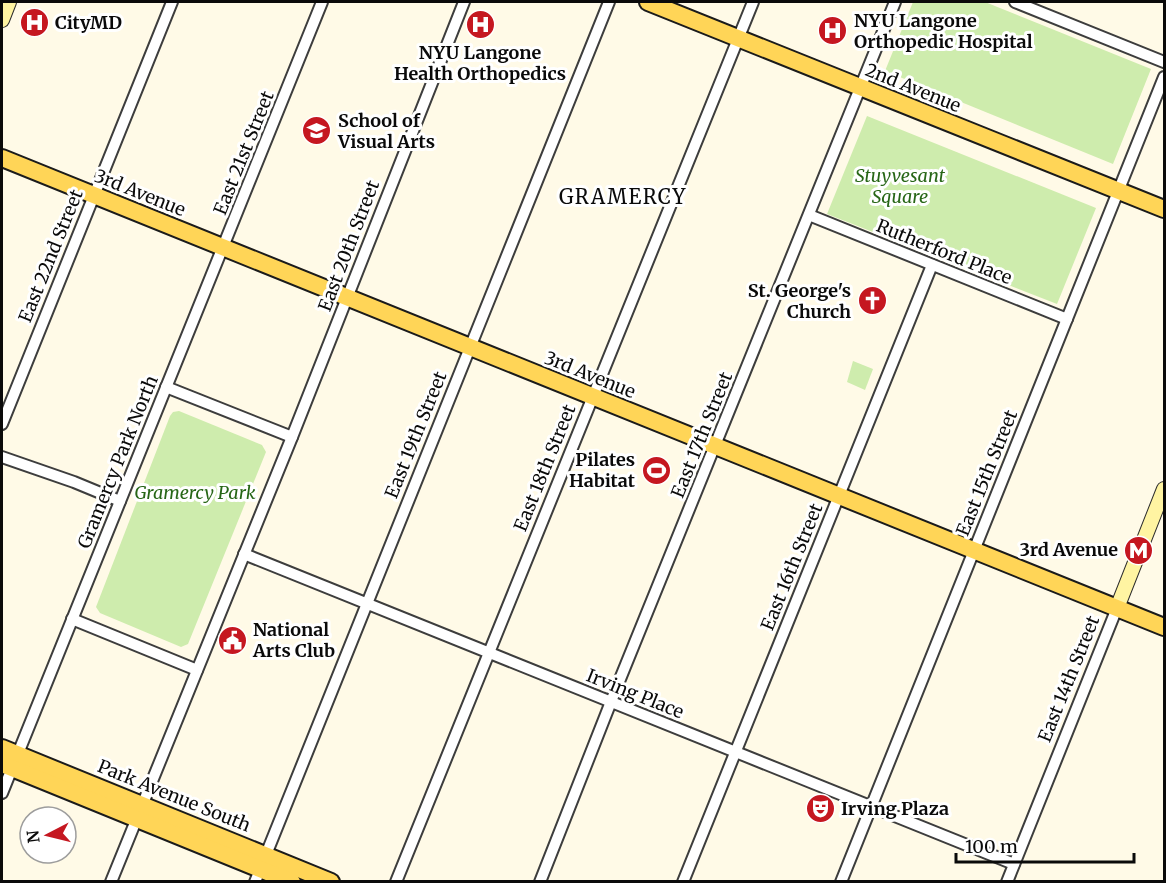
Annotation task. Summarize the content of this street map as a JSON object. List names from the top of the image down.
{
  "streets": {
    "main road": [
      "2nd Avenue",
      "3rd Avenue",
      "East 14th Street",
      "Park Avenue South"
    ],
    "street": [
      "East 21st Street",
      "East 20th Street",
      "Rutherford Place",
      "East 22nd Street",
      "East 19th Street",
      "East 17th Street",
      "Gramercy Park North",
      "East 18th Street",
      "East 15th Street",
      "East 16th Street",
      "Irving Place"
    ]
  },
  "crossings": [
    ["2nd Avenue", "East 17th Street"],
    ["2nd Avenue", "East 18th Street"],
    ["2nd Avenue", "East 15th Street"],
    ["East 21st Street", "3rd Avenue"],
    ["East 21st Street", "Gramercy Park North"],
    ["3rd Avenue", "East 20th Street"],
    ["3rd Avenue", "East 22nd Street"],
    ["3rd Avenue", "East 19th Street"],
    ["3rd Avenue", "East 17th Street"],
    ["3rd Avenue", "East 18th Street"],
    ["3rd Avenue", "East 15th Street"],
    ["3rd Avenue", "East 16th Street"],
    ["3rd Avenue", "East 14th Street"],
    ["East 20th Street", "Irving Place"],
    ["Rutherford Place", "East 17th Street"],
    ["Rutherford Place", "East 15th Street"],
    ["Rutherford Place", "East 16th Street"],
    ["East 19th Street", "Irving Place"],
    ["East 19th Street", "Park Avenue South"],
    ["East 17th Street", "Irving Place"],
    ["East 18th Street", "Irving Place"],
    ["East 15th Street", "Irving Place"],
    ["East 16th Street", "Irving Place"],
    ["East 14th Street", "Irving Place"]
  ],
  "districts": ["GRAMERCY"],
  "parks": ["Stuyvesant Square", "Gramercy Park"],
  "places": {
    "hospital": ["CityMD", "NYU Langone Health Orthopedics", "NYU Langone Orthopedic Hospital"],
    "school or university": ["School of Visual Arts"],
    "church": ["St. George's Church"],
    "sports": ["Pilates Habitat"],
    "metro station": ["3rd Avenue"],
    "public building": ["National Arts Club"],
    "theatre": ["Irving Plaza"]
  },
  "scale_bar": "100 m",
  "north": "left"
}
